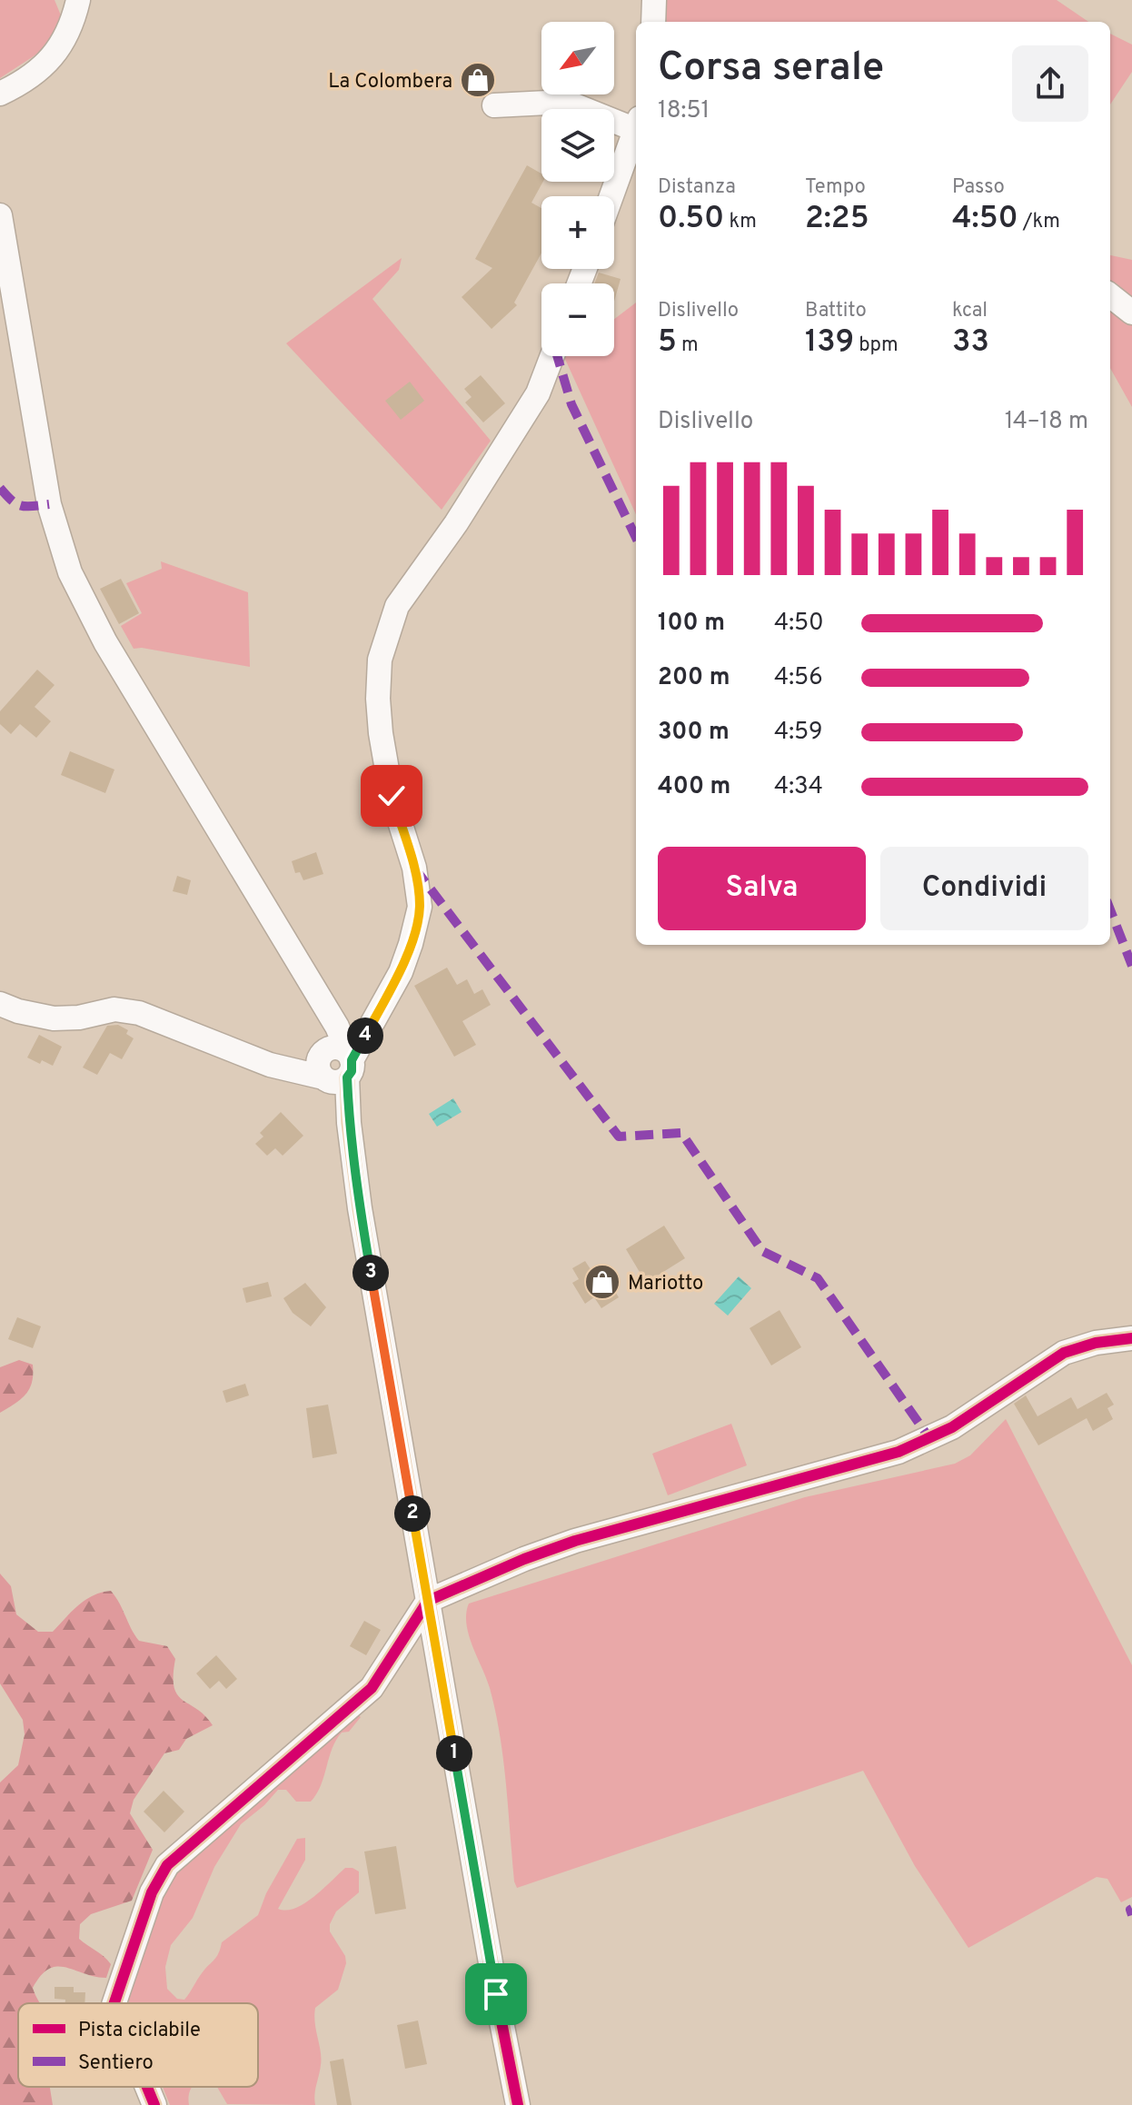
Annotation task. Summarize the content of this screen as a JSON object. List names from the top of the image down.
{
  "places": {
    "shop": ["La Colombera", "Mariotto"]
  },
  "legend": ["Pista ciclabile", "Sentiero"],
  "north": "bottom left",
  "page": {
    "map_buttons": ["+", "−"],
    "heading": ["Corsa serale", "18:51"],
    "stats": [
      ["Distanza", "0.50 km"],
      ["Tempo", "2:25"],
      ["Passo", "4:50 /km"],
      ["Dislivello", "5 m"],
      ["Battito", "139 bpm"],
      ["kcal", "33"]
    ],
    "chart": ["Dislivello", "14–18 m"],
    "list": [
      {
        "name": "100 m",
        "note": "4:50"
      },
      {
        "name": "200 m",
        "note": "4:56"
      },
      {
        "name": "300 m",
        "note": "4:59"
      },
      {
        "name": "400 m",
        "note": "4:34"
      }
    ],
    "buttons": ["Salva", "Condividi"],
    "pins": [
      "4",
      "3",
      "2",
      "1"
    ]
  }
}
